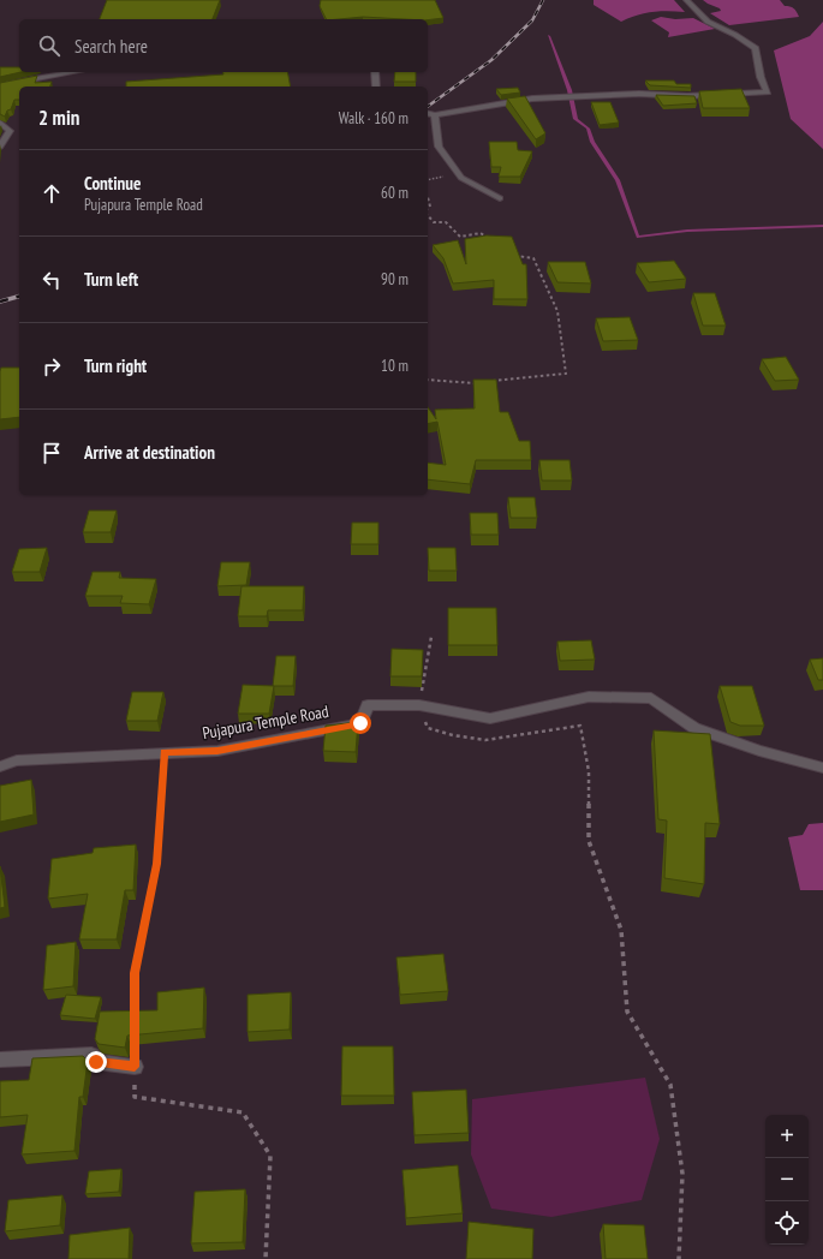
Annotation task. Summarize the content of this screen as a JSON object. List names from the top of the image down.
{
  "streets": {
    "street": ["Pujapura Temple Road"]
  },
  "page": {
    "search": "Search here",
    "heading": ["2 min", "Walk · 160 m"],
    "list": [
      ["Continue", "Pujapura Temple Road", "60 m"],
      ["Turn left", "90 m"],
      ["Turn right", "10 m"],
      "Arrive at destination"
    ],
    "map_buttons": ["+", "−"]
  }
}
